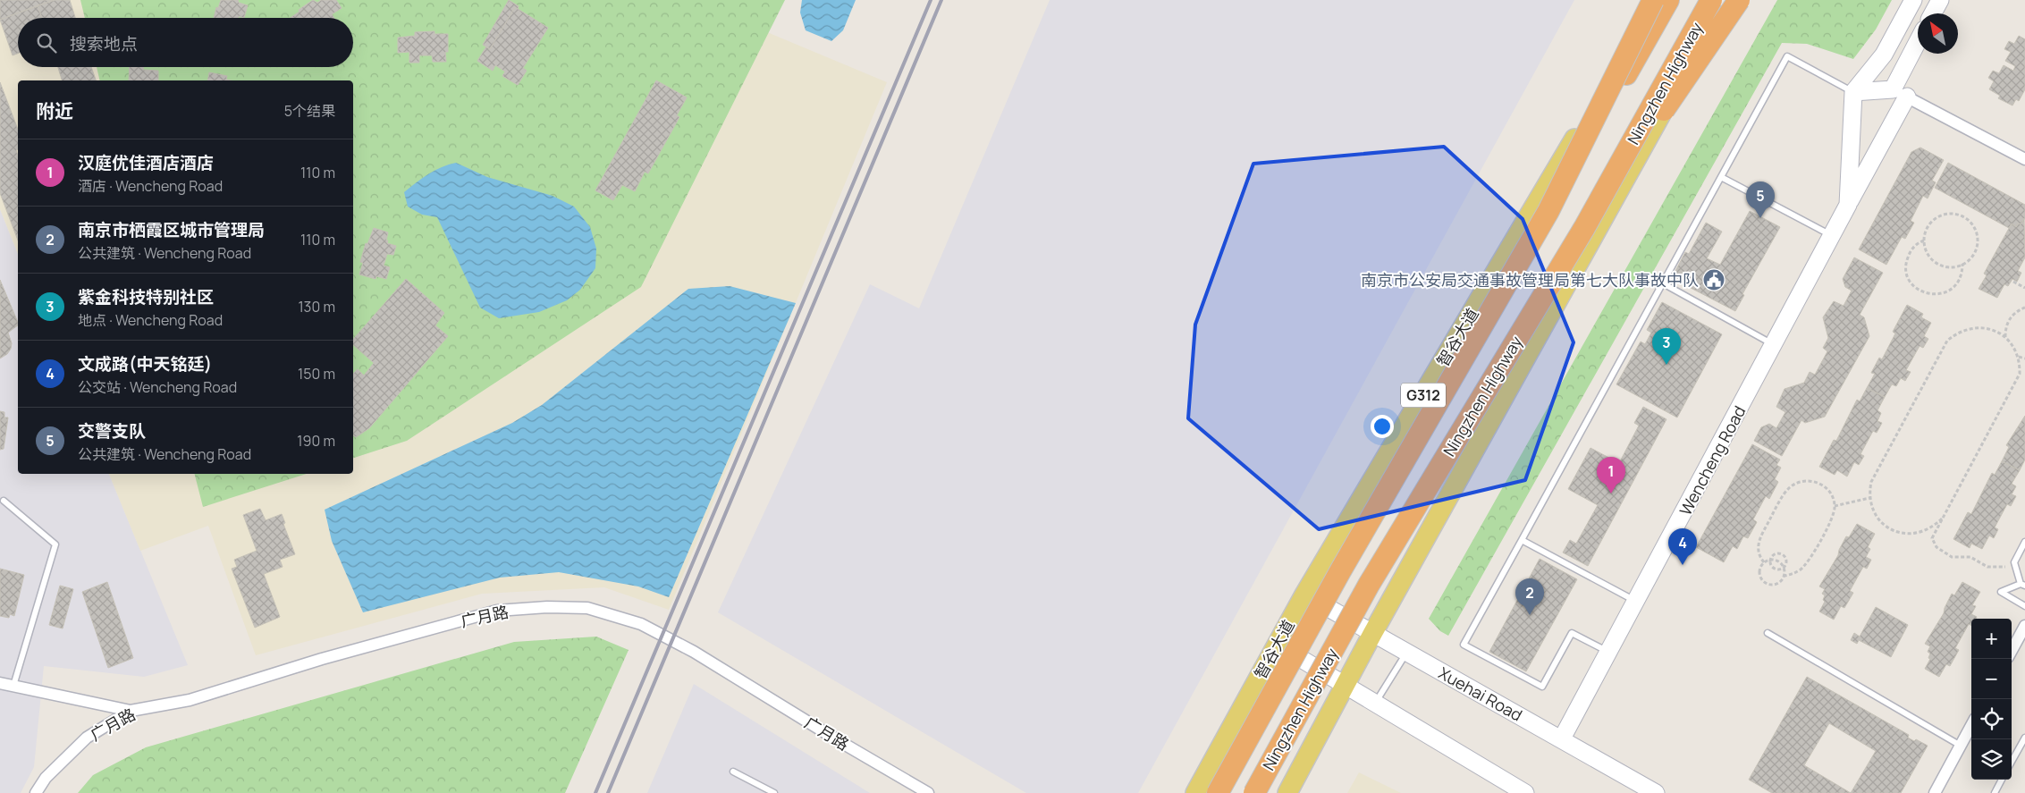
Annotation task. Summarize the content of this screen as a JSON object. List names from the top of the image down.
{
  "streets": {
    "highway": ["Ningzhen Highway", "G312"],
    "main road": ["智谷大道"],
    "street": ["Wencheng Road", "广月路", "Xuehai Road"]
  },
  "crossings": [
    ["智谷大道", "Xuehai Road"],
    ["Wencheng Road", "Xuehai Road"]
  ],
  "places": {
    "public building": ["南京市公安局交通事故管理局第七大队事故中队"]
  },
  "north": "top left",
  "page": {
    "search": "搜索地点",
    "heading": ["附近", "5个结果"],
    "list": [
      {
        "mark": "1",
        "name": "汉庭优佳酒店酒店",
        "note": "酒店 · Wencheng Road",
        "value": "110 m"
      },
      {
        "mark": "2",
        "name": "南京市栖霞区城市管理局",
        "note": "公共建筑 · Wencheng Road",
        "value": "110 m"
      },
      {
        "mark": "3",
        "name": "紫金科技特别社区",
        "note": "地点 · Wencheng Road",
        "value": "130 m"
      },
      {
        "mark": "4",
        "name": "文成路(中天铭廷)",
        "note": "公交站 · Wencheng Road",
        "value": "150 m"
      },
      {
        "mark": "5",
        "name": "交警支队",
        "note": "公共建筑 · Wencheng Road",
        "value": "190 m"
      }
    ],
    "pins": [
      "5",
      "3",
      "1",
      "4",
      "2"
    ],
    "map_buttons": ["+", "−"]
  }
}
